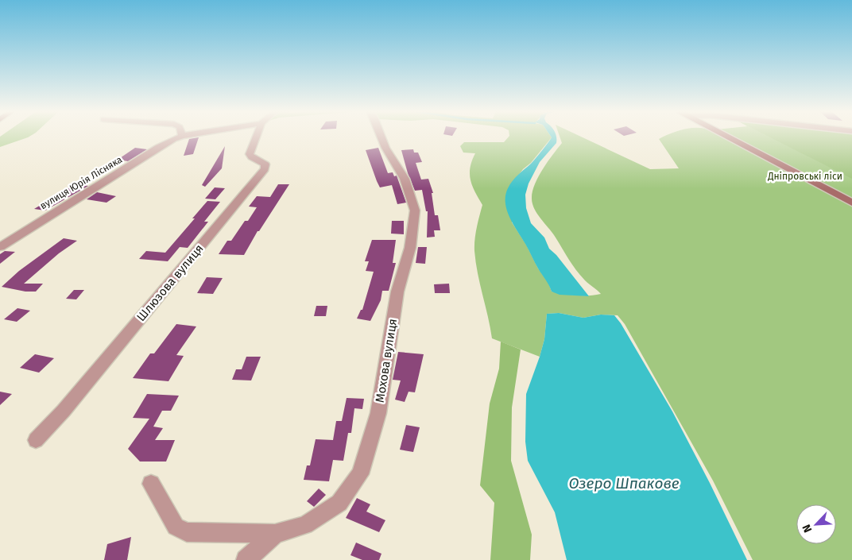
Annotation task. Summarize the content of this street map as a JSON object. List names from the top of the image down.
{
  "streets": {
    "street": ["вулиця Юрія Лісняка", "Шлюзова вулиця", "Мохова вулиця"]
  },
  "water": ["Озеро Шпакове"],
  "parks": ["Дніпровські ліси"],
  "north": "bottom left"
}
